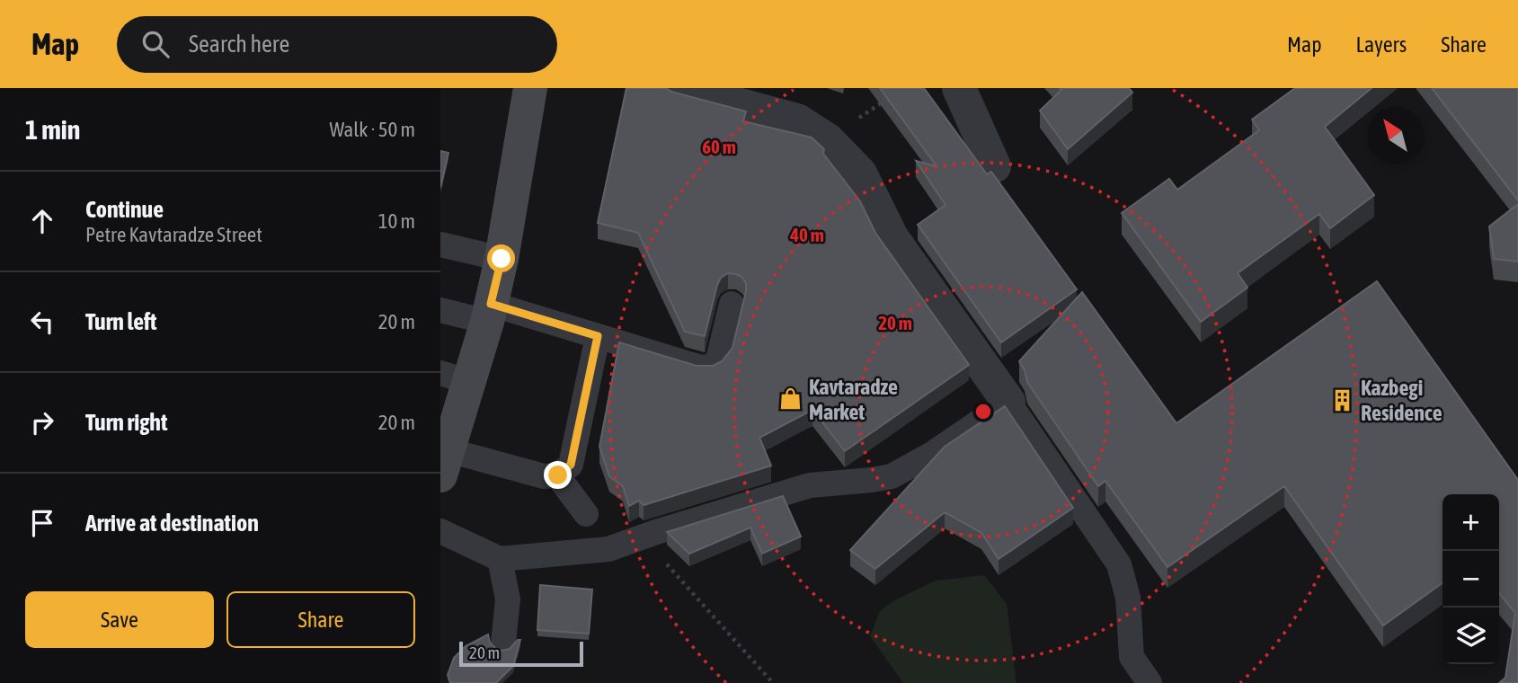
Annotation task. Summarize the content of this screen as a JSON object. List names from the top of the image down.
{
  "places": {
    "shop": ["Kavtaradze Market"],
    "building": ["Kazbegi Residence"]
  },
  "scale_bar": "20 m",
  "north": "top left",
  "page": {
    "header": "Map",
    "search": "Search here",
    "nav": ["Map", "Layers", "Share"],
    "heading": ["1 min", "Walk · 50 m"],
    "list": [
      ["Continue", "Petre Kavtaradze Street", "10 m"],
      ["Turn left", "20 m"],
      ["Turn right", "20 m"],
      "Arrive at destination"
    ],
    "map_buttons": ["+", "−"],
    "buttons": ["Save", "Share"],
    "scale": "20 m"
  },
  "rings": ["60 m", "40 m", "20 m"]
}
